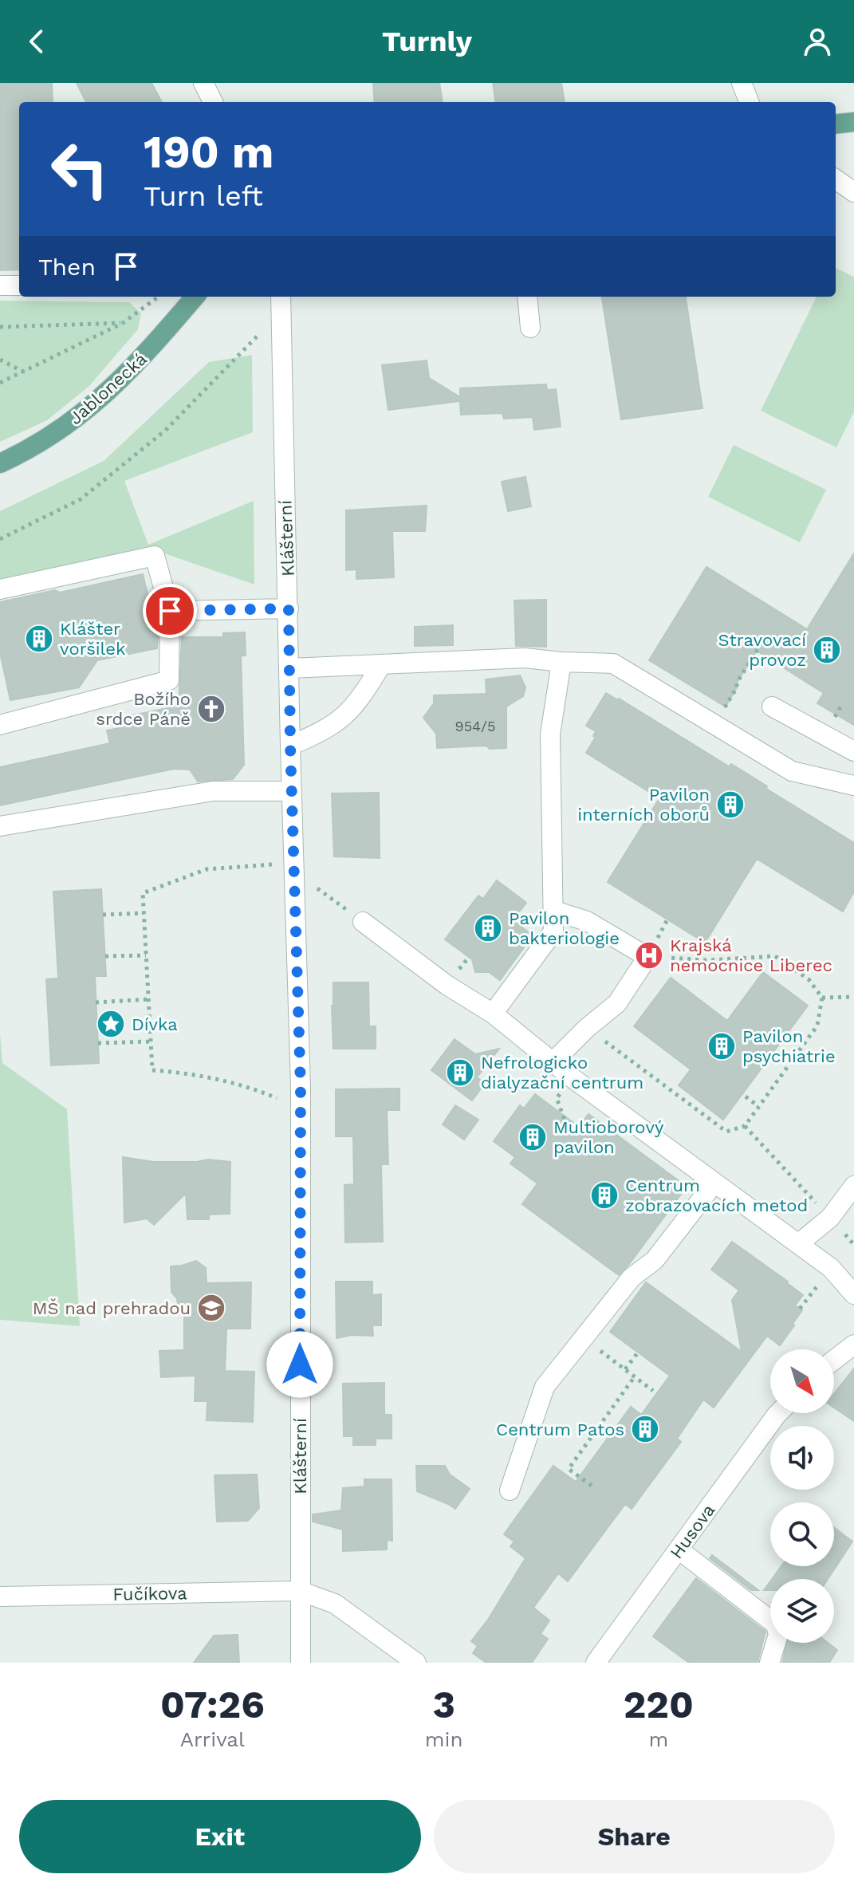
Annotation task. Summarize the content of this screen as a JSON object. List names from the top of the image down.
{
  "streets": {
    "main road": ["Jablonecká"],
    "street": ["Klášterní", "Husova", "Fučíkova"]
  },
  "crossings": [
    ["Klášterní", "Fučíkova"]
  ],
  "places": {
    "building": [
      "Klášter voršilek",
      "Stravovací provoz",
      "Pavilon interních oborů",
      "Pavilon bakteriologie",
      "Pavilon psychiatrie",
      "Nefrologicko dialyzační centrum",
      "Multioborový pavilon",
      "Centrum zobrazovacích metod",
      "Centrum Patos"
    ],
    "church": ["Božího srdce Páně"],
    "hospital": ["Krajská nemocnice Liberec"],
    "place": ["Dívka"],
    "school or university": ["MŠ nad prehradou"]
  },
  "house_numbers": ["954/5"],
  "north": "bottom right",
  "page": {
    "header": "Turnly",
    "turn": ["190 m", "Turn left"],
    "then": "Then",
    "eta": [
      "07:26",
      "Arrival",
      "3",
      "min",
      "220",
      "m"
    ],
    "buttons": ["Exit", "Share"]
  }
}
